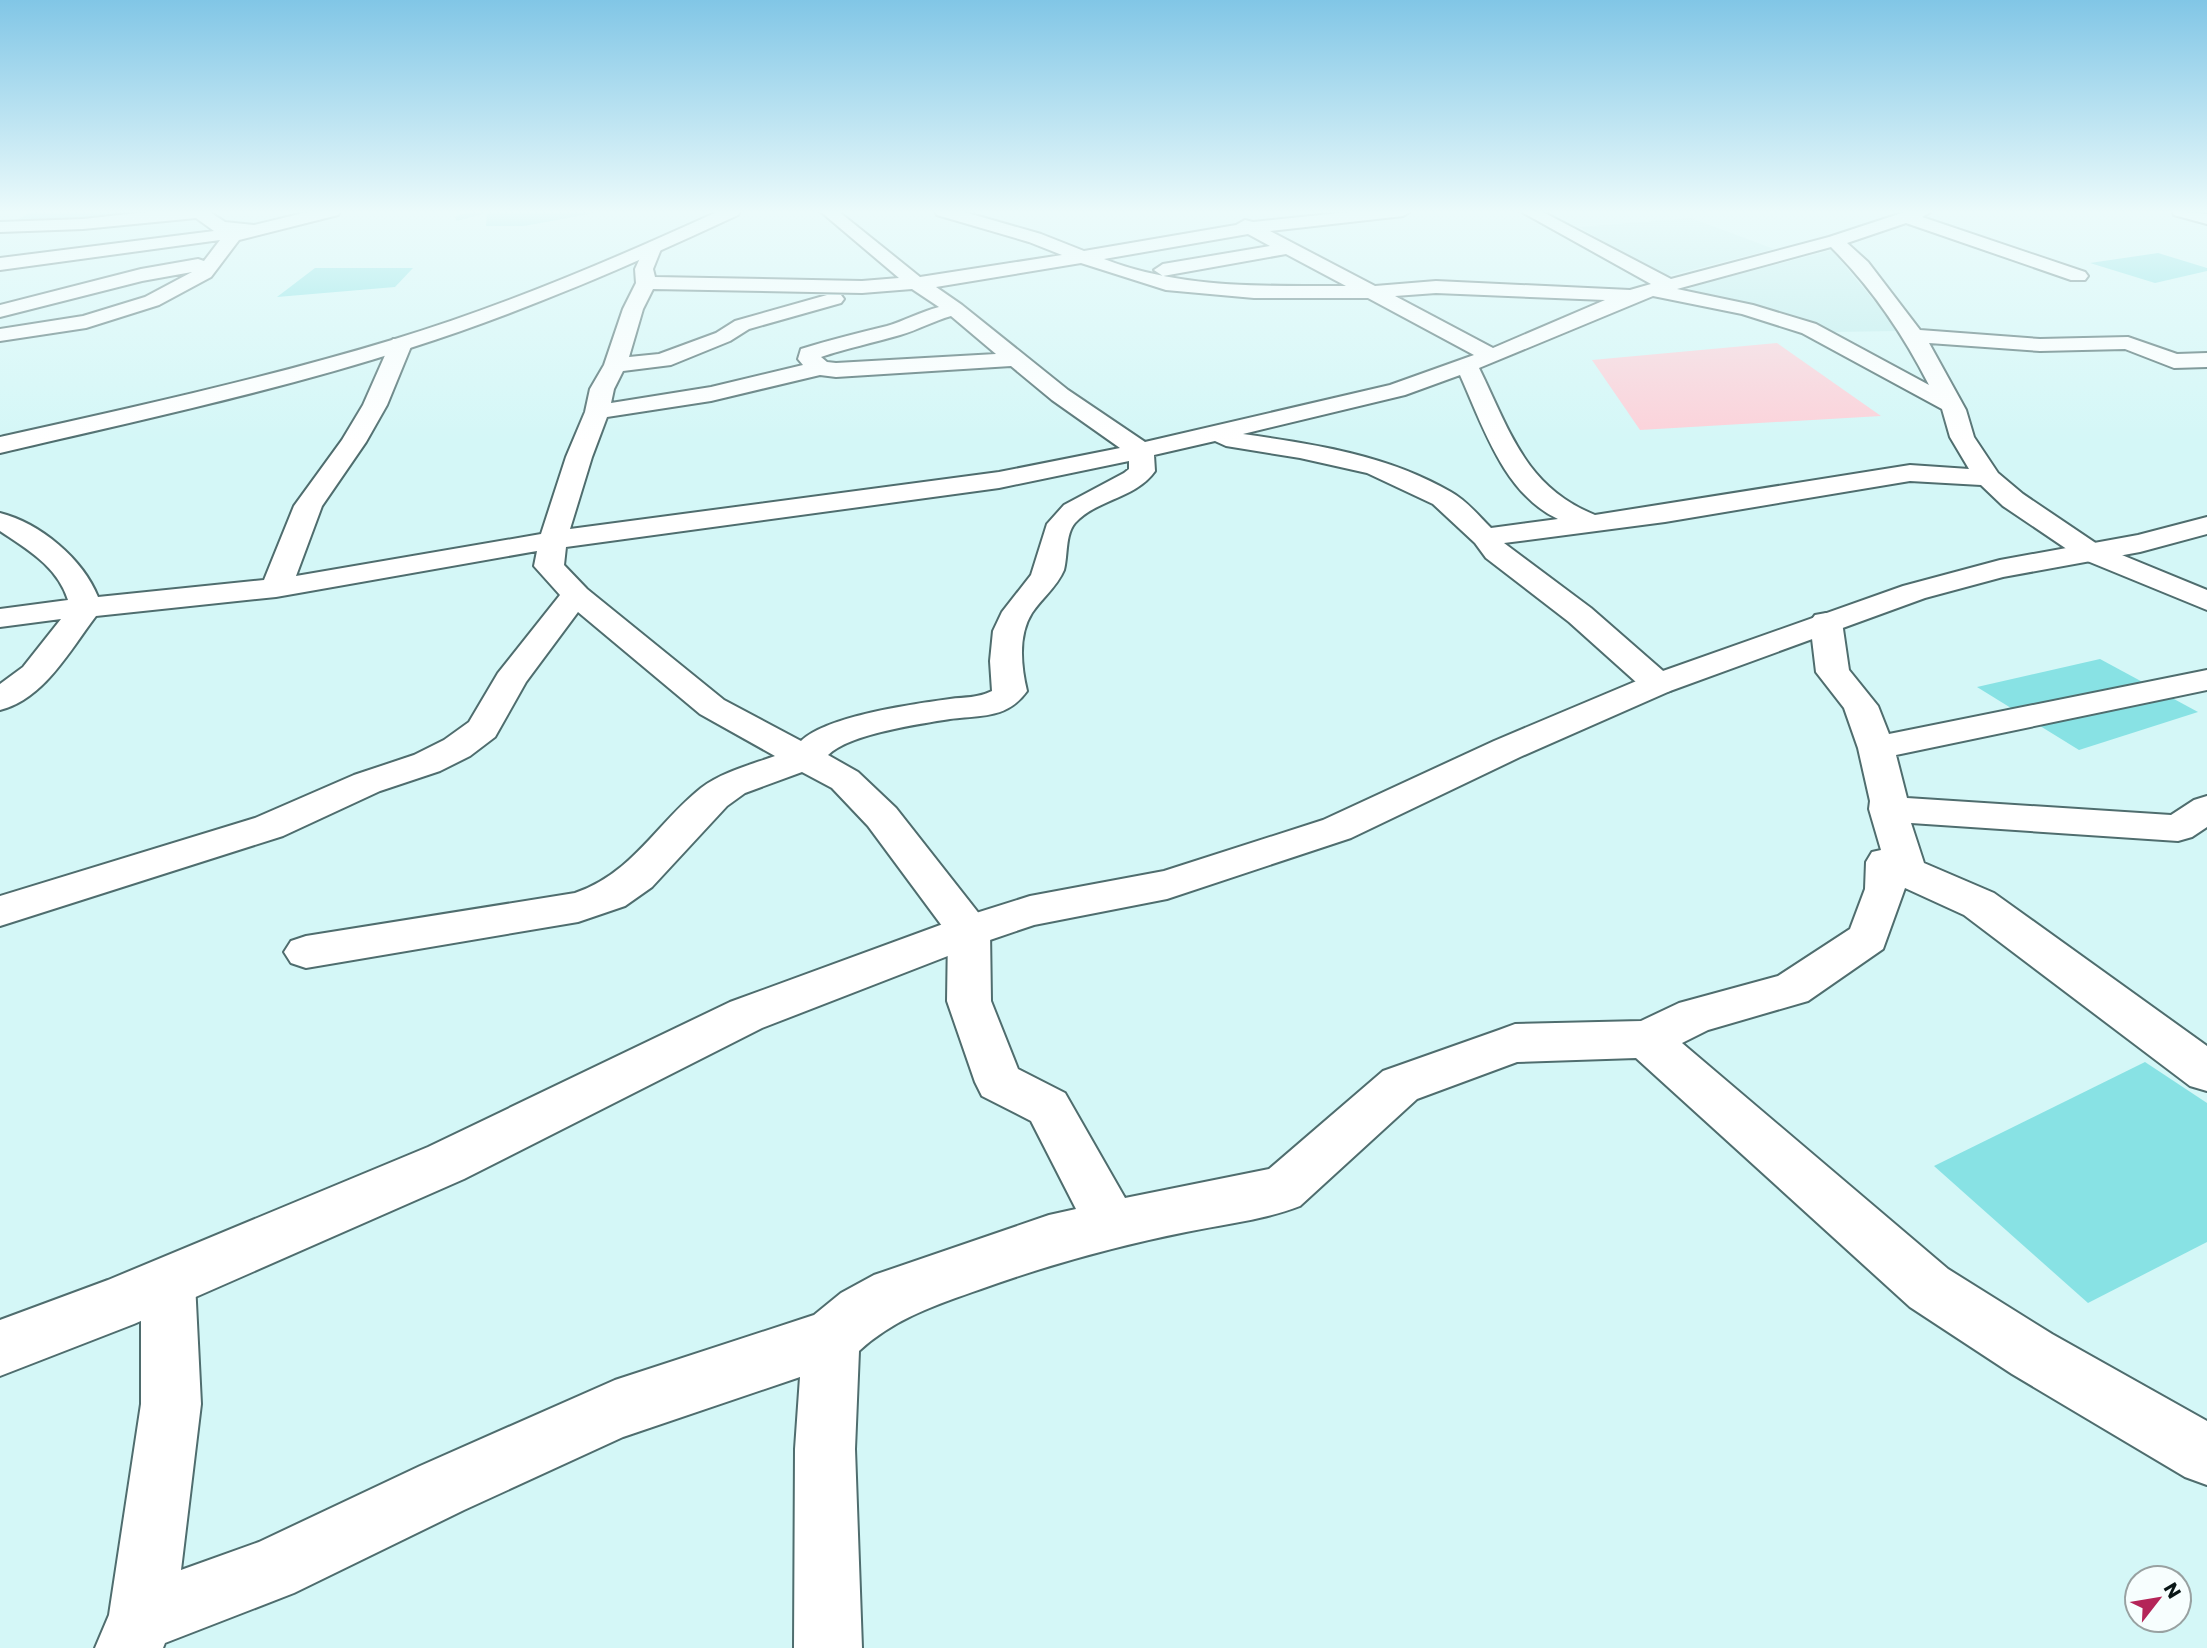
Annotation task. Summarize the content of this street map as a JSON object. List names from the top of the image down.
{
  "north": "top right"
}
